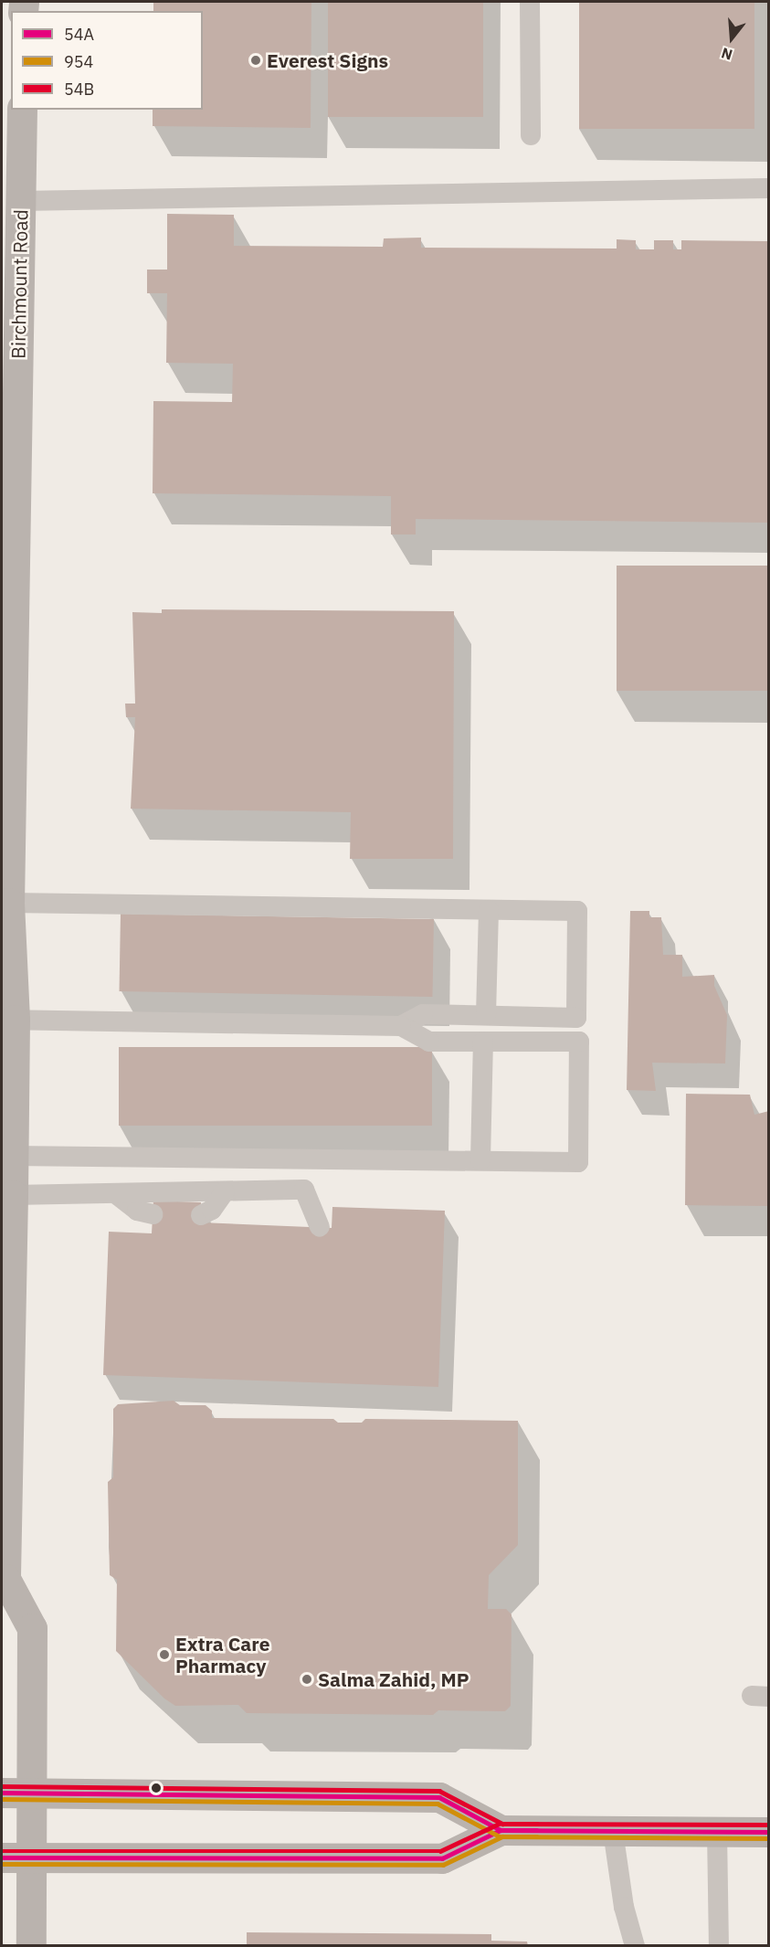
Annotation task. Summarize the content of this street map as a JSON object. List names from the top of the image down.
{
  "streets": {
    "main road": ["Birchmount Road"]
  },
  "places": ["Everest Signs", "Extra Care Pharmacy", "Salma Zahid, MP"],
  "lines": ["transit line 54B", "transit line 54A", "transit line 954"],
  "legend": ["54A", "954", "54B"],
  "north": "bottom"
}
